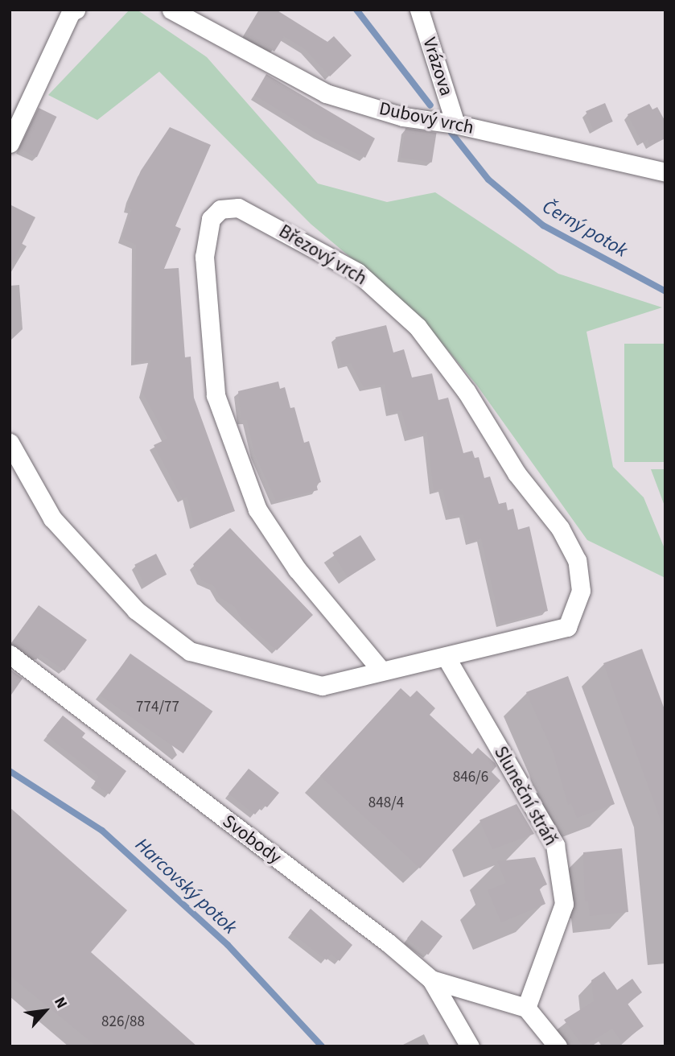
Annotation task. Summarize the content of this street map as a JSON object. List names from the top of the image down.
{
  "streets": {
    "street": [
      "Vrázova",
      "Dubový vrch",
      "Březový vrch",
      "Sluneční stráň",
      "Svobody"
    ]
  },
  "crossings": [
    ["Vrázova", "Dubový vrch"],
    ["Březový vrch", "Sluneční stráň"]
  ],
  "water": ["Černý potok", "Harcovský potok"],
  "house_numbers": [
    "774/77",
    "846/6",
    "848/4",
    "826/88"
  ],
  "north": "top right"
}
